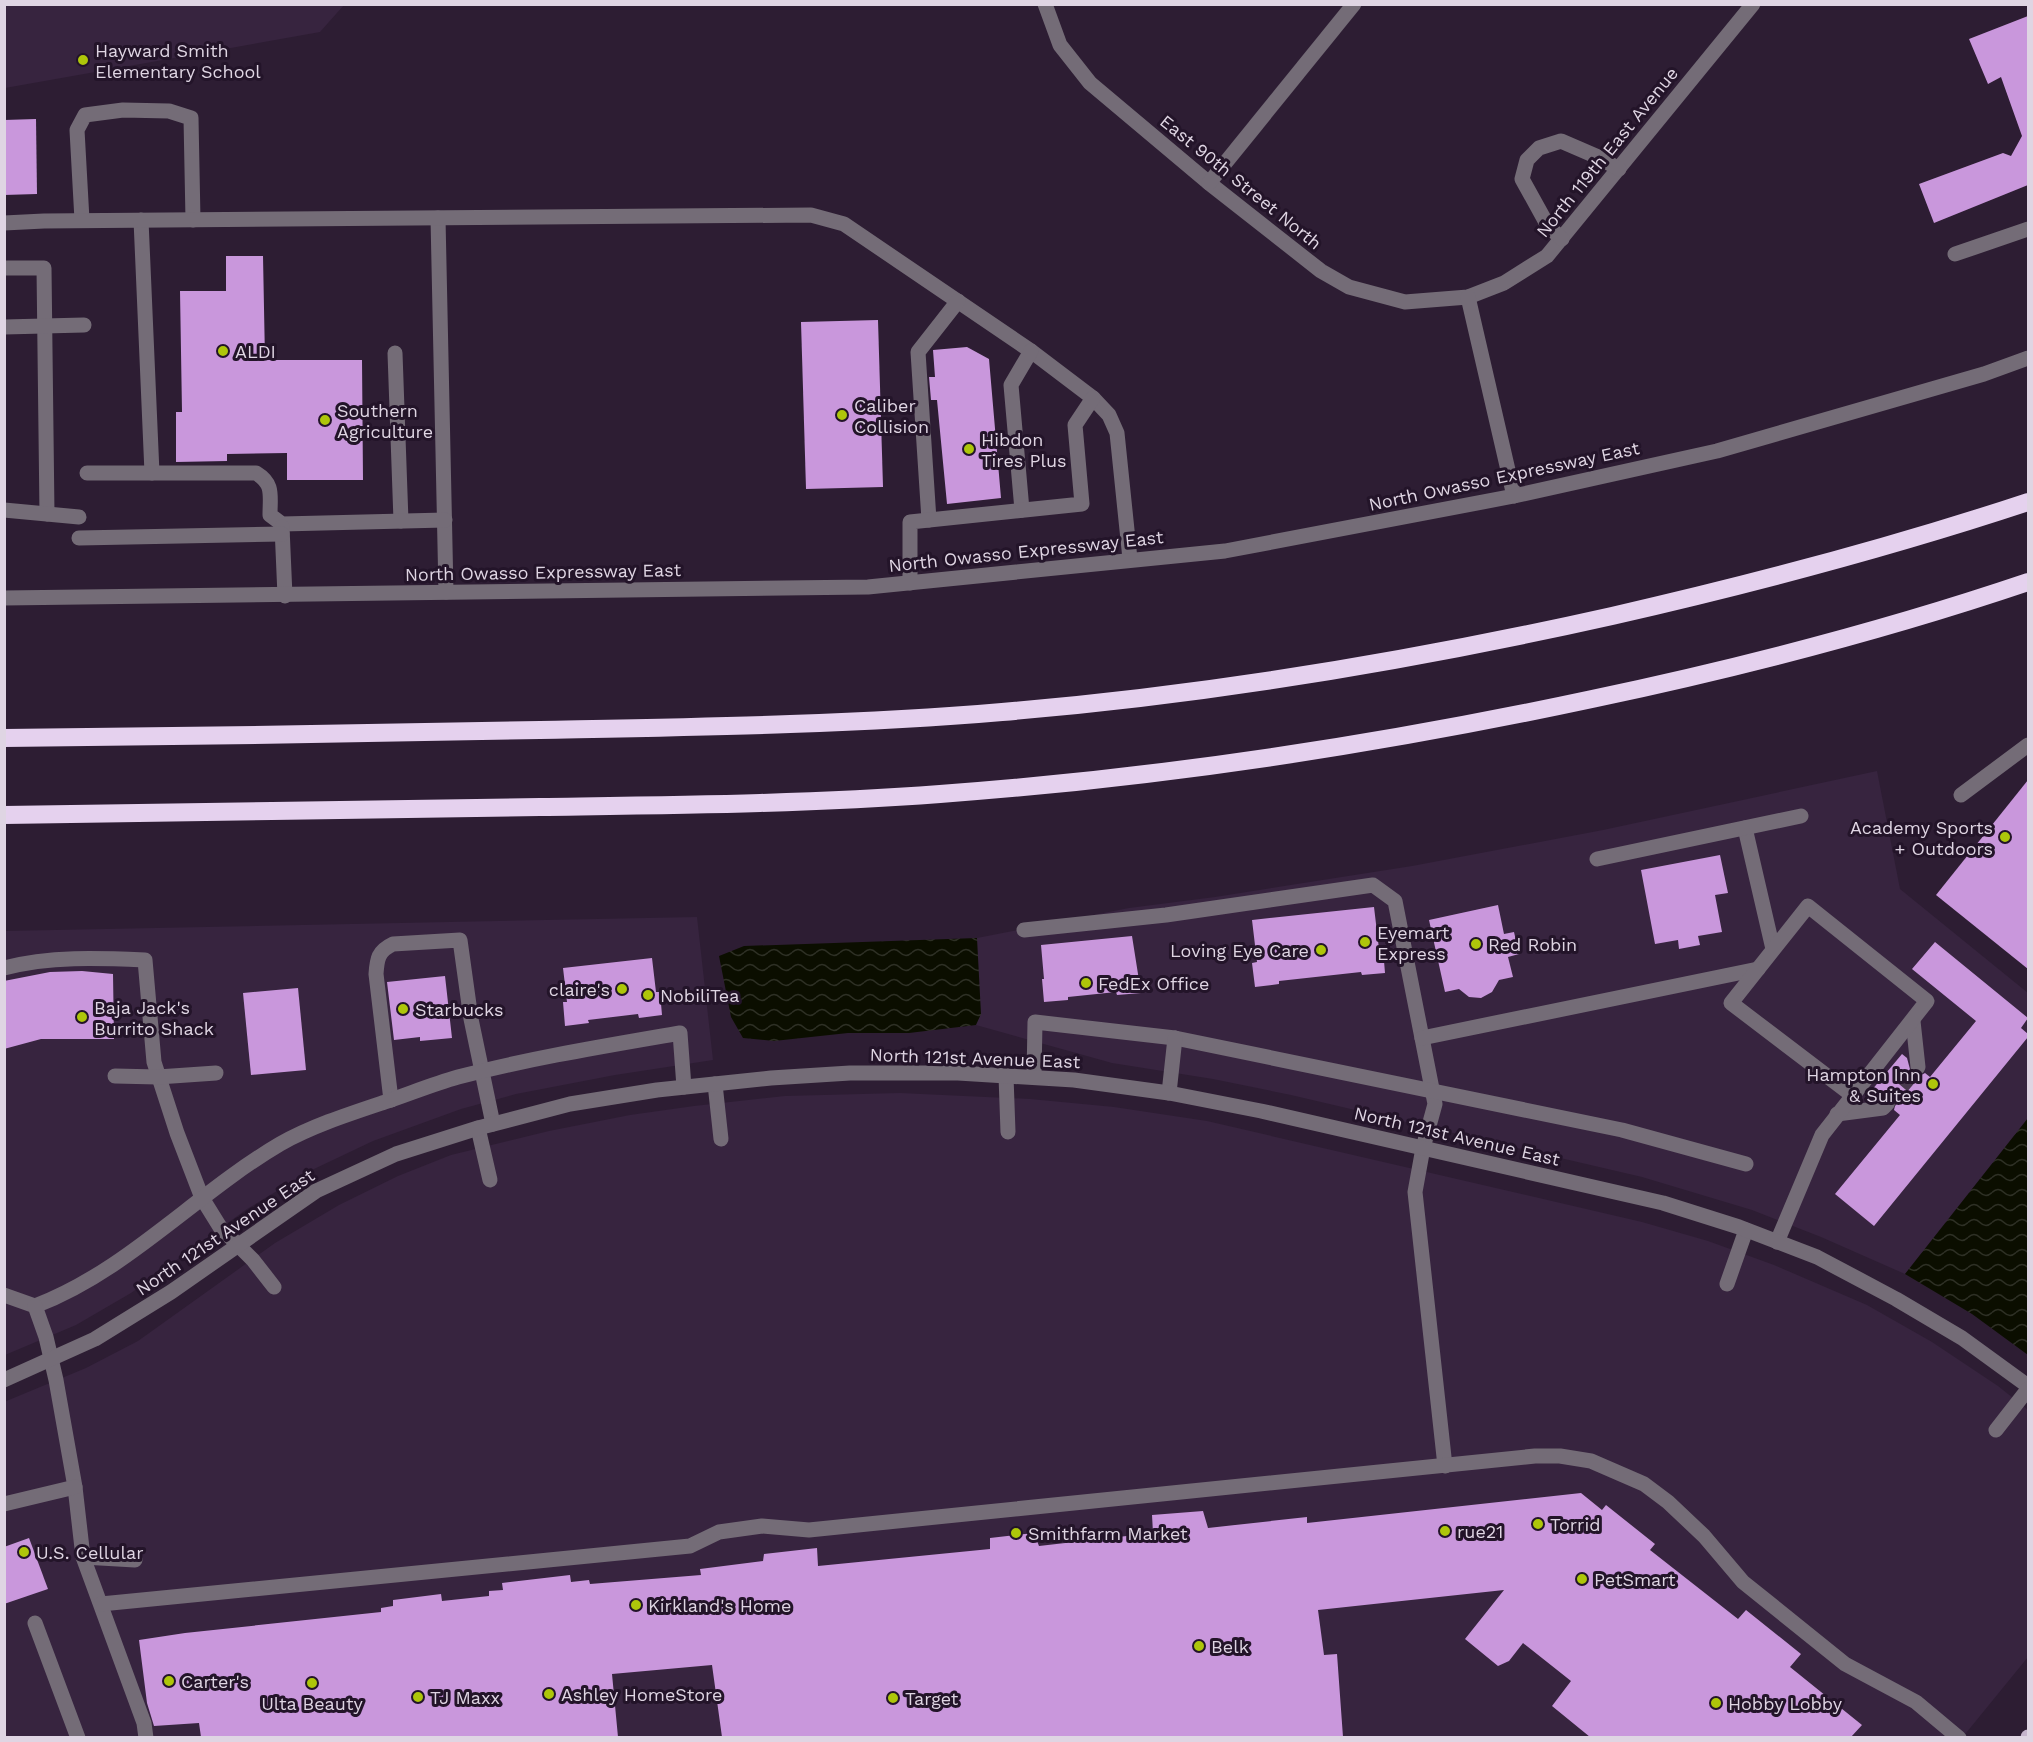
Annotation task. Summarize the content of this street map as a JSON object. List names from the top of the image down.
{
  "streets": {
    "street": [
      "North 119th East Avenue",
      "East 90th Street North",
      "North Owasso Expressway East",
      "North 121st Avenue East"
    ]
  },
  "crossings": [
    ["North 119th East Avenue", "East 90th Street North"]
  ],
  "places": [
    "Hayward Smith Elementary School",
    "ALDI",
    "Caliber Collision",
    "Southern Agriculture",
    "Hibdon Tires Plus",
    "Academy Sports + Outdoors",
    "Eyemart Express",
    "Red Robin",
    "Loving Eye Care",
    "FedEx Office",
    "claire's",
    "NobiliTea",
    "Starbucks",
    "Baja Jack's Burrito Shack",
    "Hampton Inn & Suites",
    "Torrid",
    "rue21",
    "Smithfarm Market",
    "U.S. Cellular",
    "PetSmart",
    "Kirkland's Home",
    "Belk",
    "Carter's",
    "Ulta Beauty",
    "Ashley HomeStore",
    "TJ Maxx",
    "Target",
    "Hobby Lobby"
  ]
}
